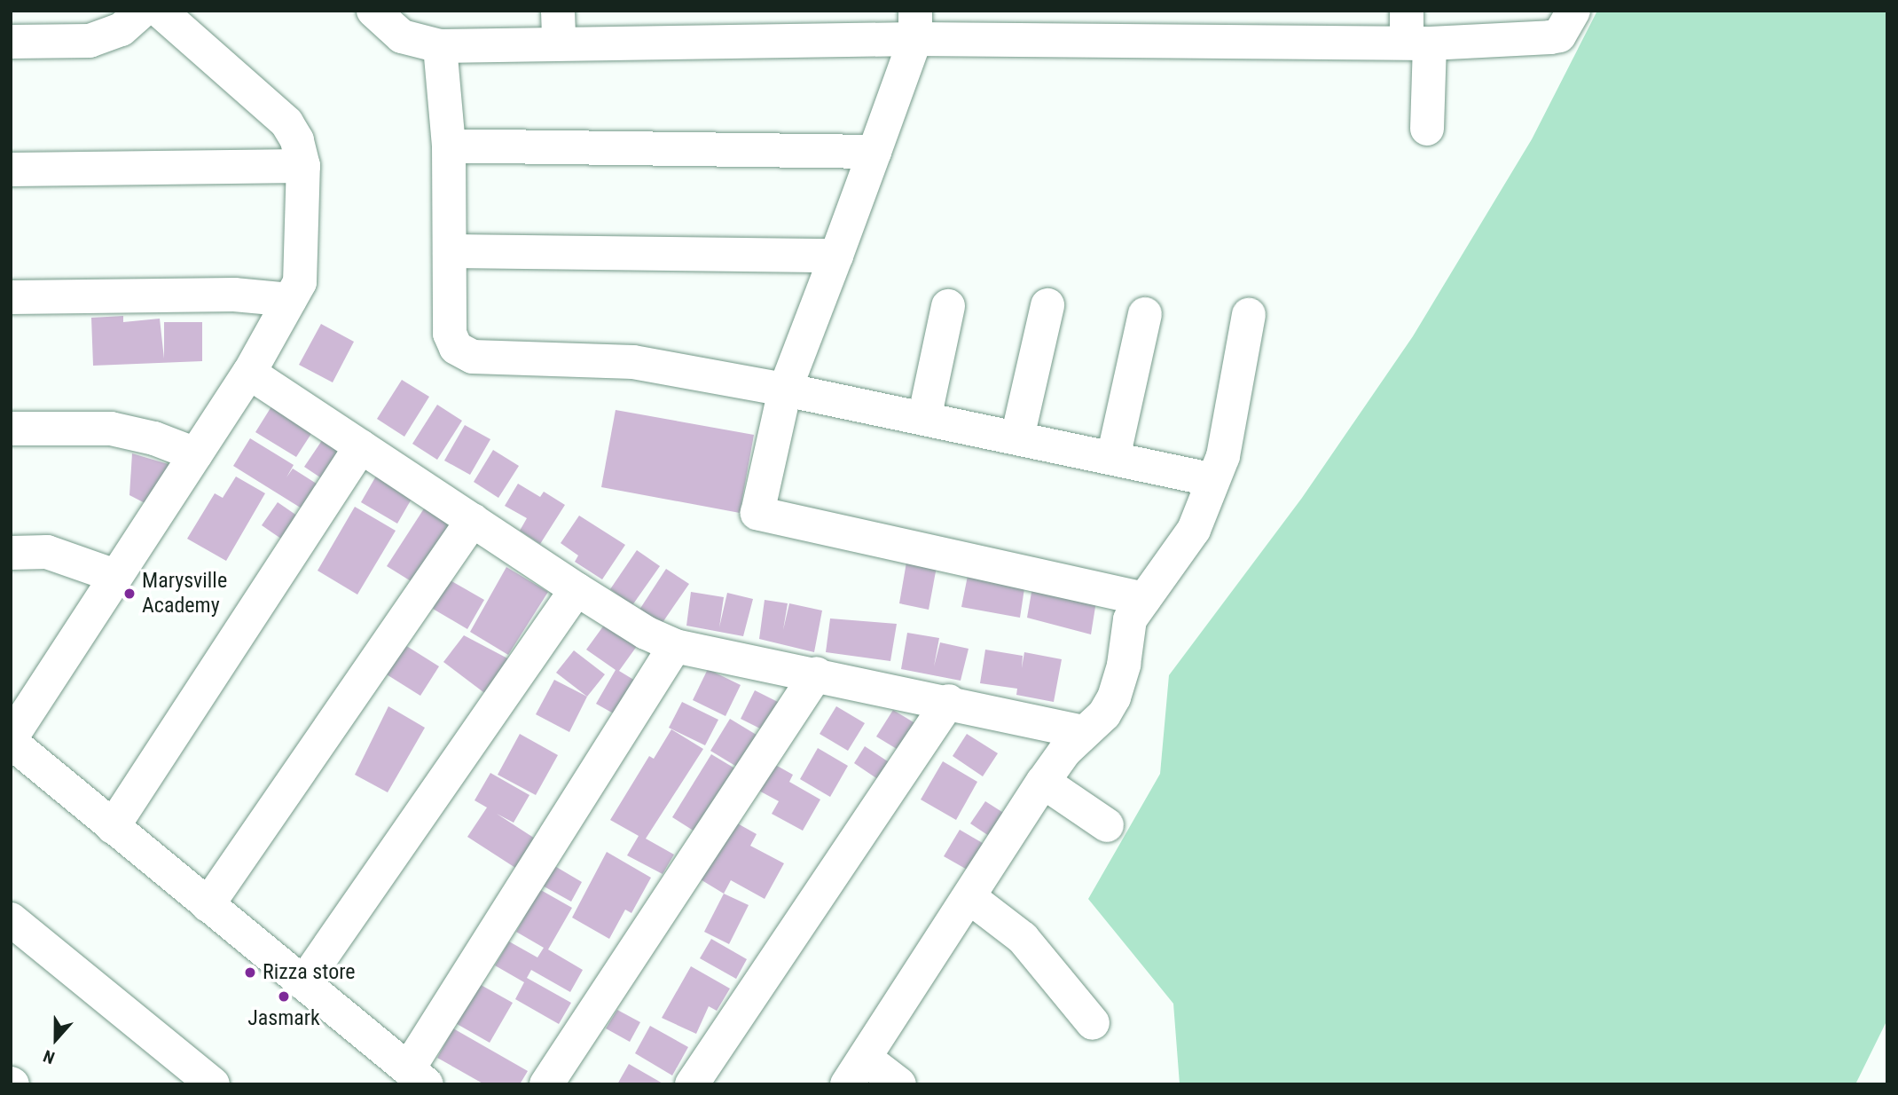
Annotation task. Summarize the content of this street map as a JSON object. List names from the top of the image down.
{
  "places": ["Marysville Academy", "Rizza store", "Jasmark"],
  "north": "bottom"
}
